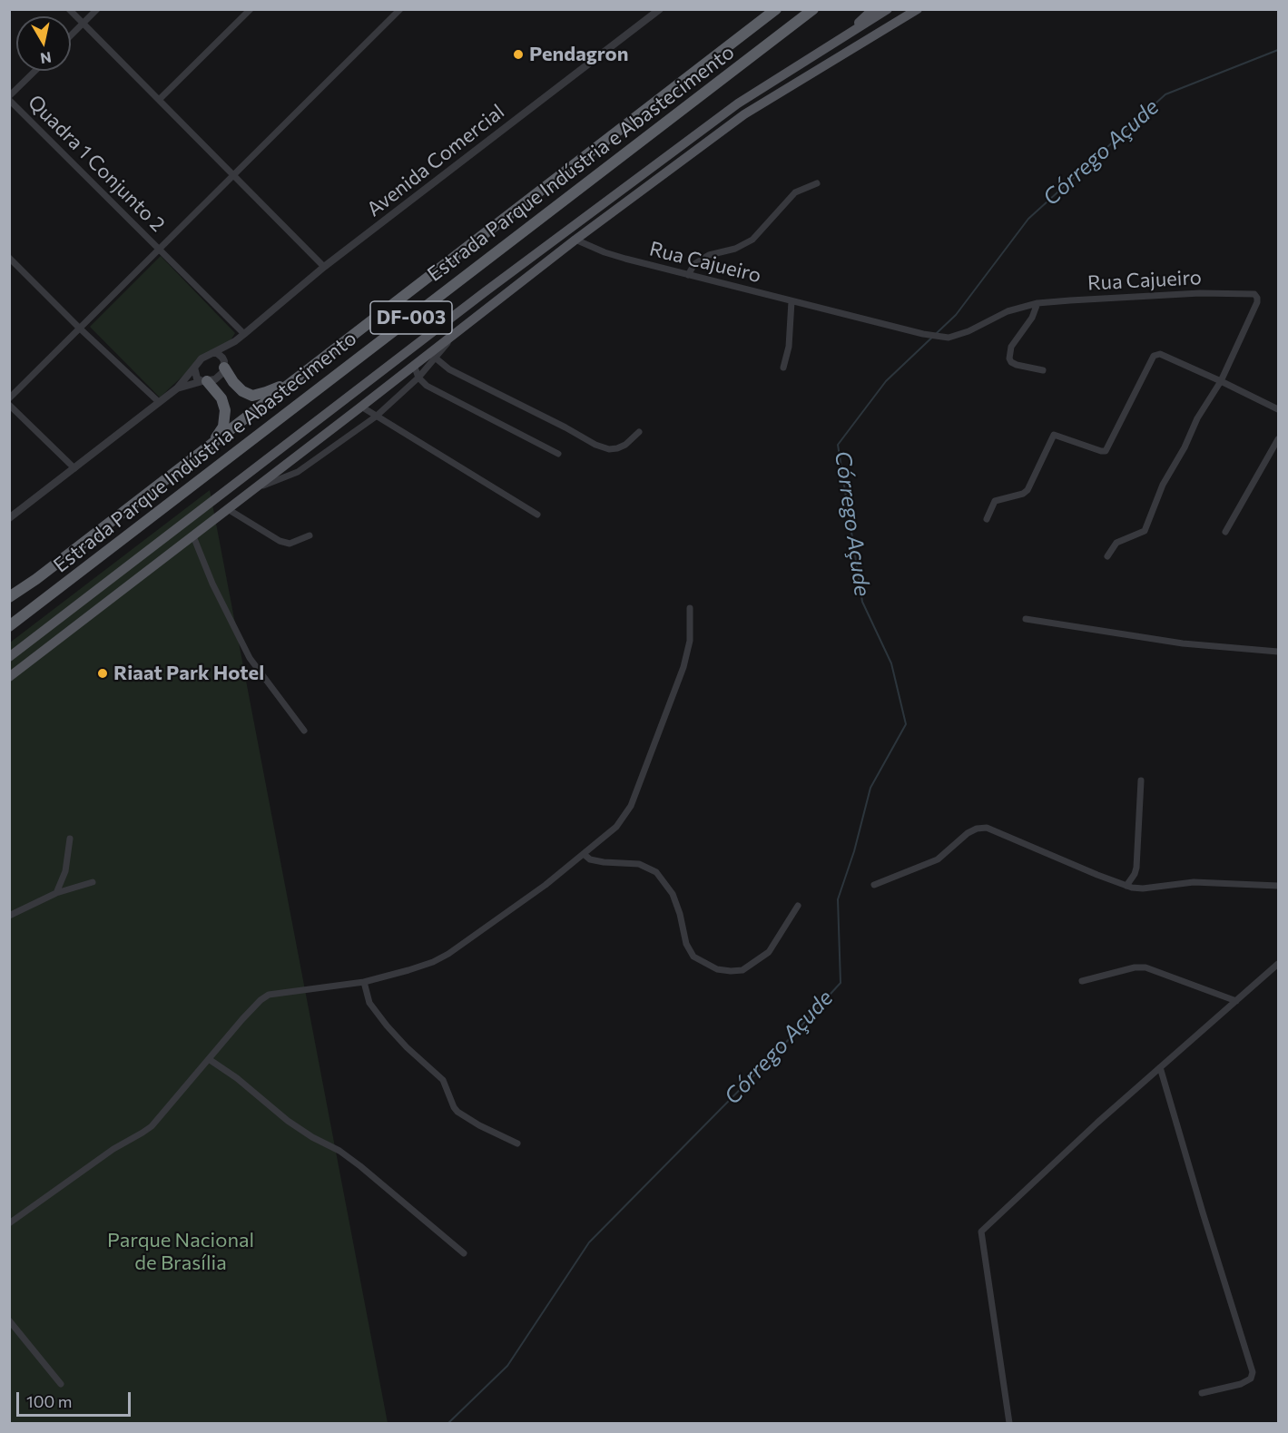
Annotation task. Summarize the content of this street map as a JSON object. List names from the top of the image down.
{
  "streets": {
    "highway": ["Estrada Parque Indústria e Abastecimento", "DF-003"],
    "street": ["Avenida Comercial", "Quadra 1 Conjunto 2", "Rua Cajueiro"]
  },
  "crossings": [
    ["Avenida Comercial", "Quadra 1 Conjunto 2"]
  ],
  "water": ["Córrego Açude"],
  "parks": ["Parque Nacional de Brasília"],
  "places": ["Pendagron", "Riaat Park Hotel"],
  "scale_bar": "100 m",
  "north": "bottom"
}
